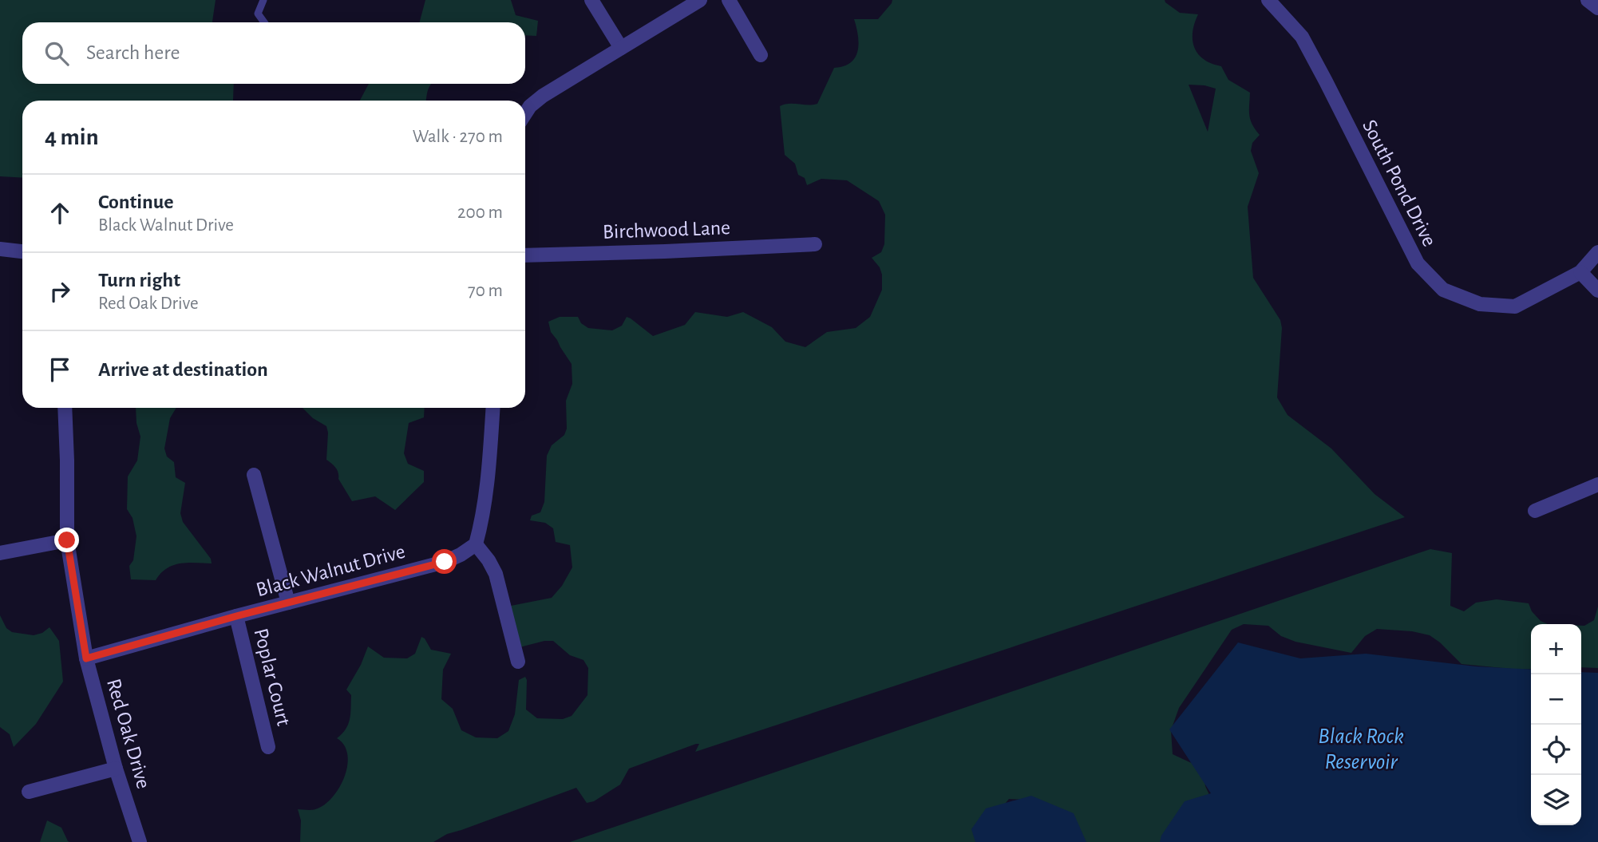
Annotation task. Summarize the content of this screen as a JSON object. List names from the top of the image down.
{
  "streets": {
    "street": [
      "South Pond Drive",
      "Birchwood Lane",
      "Black Walnut Drive",
      "Poplar Court",
      "Red Oak Drive"
    ]
  },
  "crossings": [
    ["Black Walnut Drive", "Poplar Court"],
    ["Black Walnut Drive", "Red Oak Drive"]
  ],
  "water": ["Black Rock Reservoir"],
  "page": {
    "search": "Search here",
    "heading": ["4 min", "Walk · 270 m"],
    "list": [
      ["Continue", "Black Walnut Drive", "200 m"],
      ["Turn right", "Red Oak Drive", "70 m"],
      "Arrive at destination"
    ],
    "map_buttons": ["+", "−"]
  }
}
